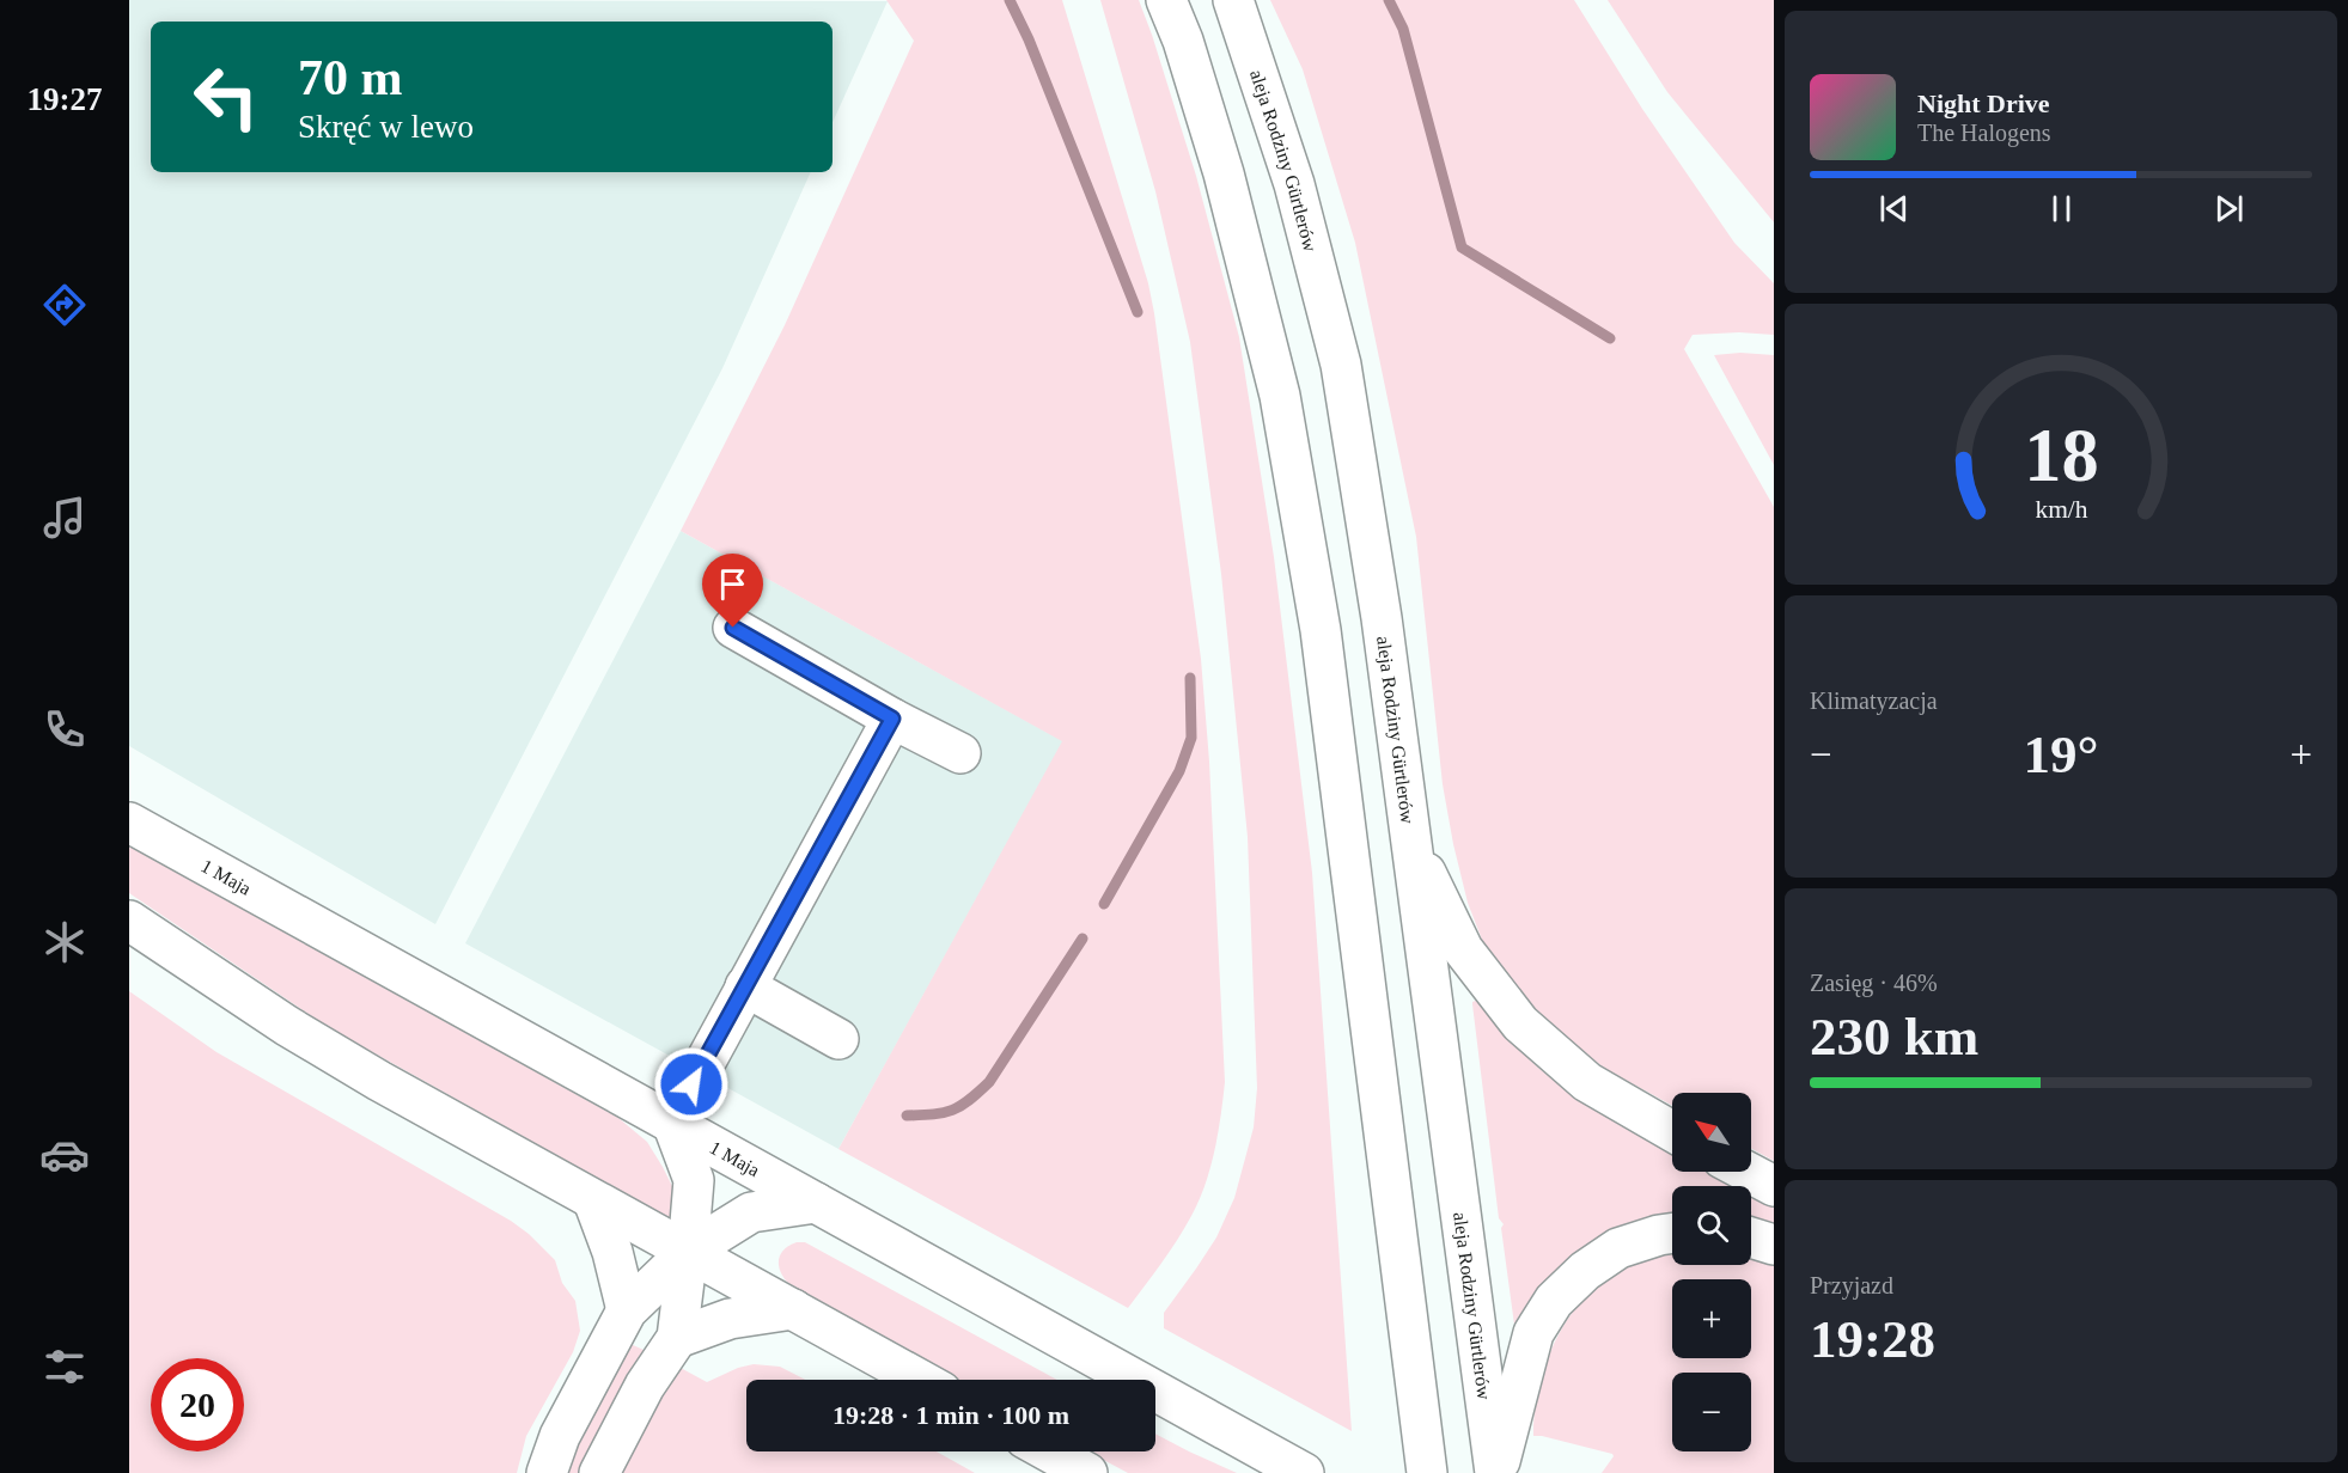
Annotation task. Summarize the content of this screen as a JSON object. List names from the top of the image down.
{
  "streets": {
    "main road": ["aleja Rodziny Gürtlerów", "1 Maja"]
  },
  "north": "top left",
  "page": {
    "tabs": "19:27",
    "turn": ["70 m", "Skręć w lewo"],
    "song": ["Night Drive", "The Halogens"],
    "tile": [
      "Klimatyzacja",
      ["Zasięg · 46%", "230 km"],
      ["Przyjazd", "19:28"]
    ],
    "heat": ["−", "19°", "+"],
    "map_buttons": ["+", "−"],
    "limit": "20",
    "trip": "19:28 · 1 min · 100 m",
    "gauge": ["18", "km/h"]
  }
}
